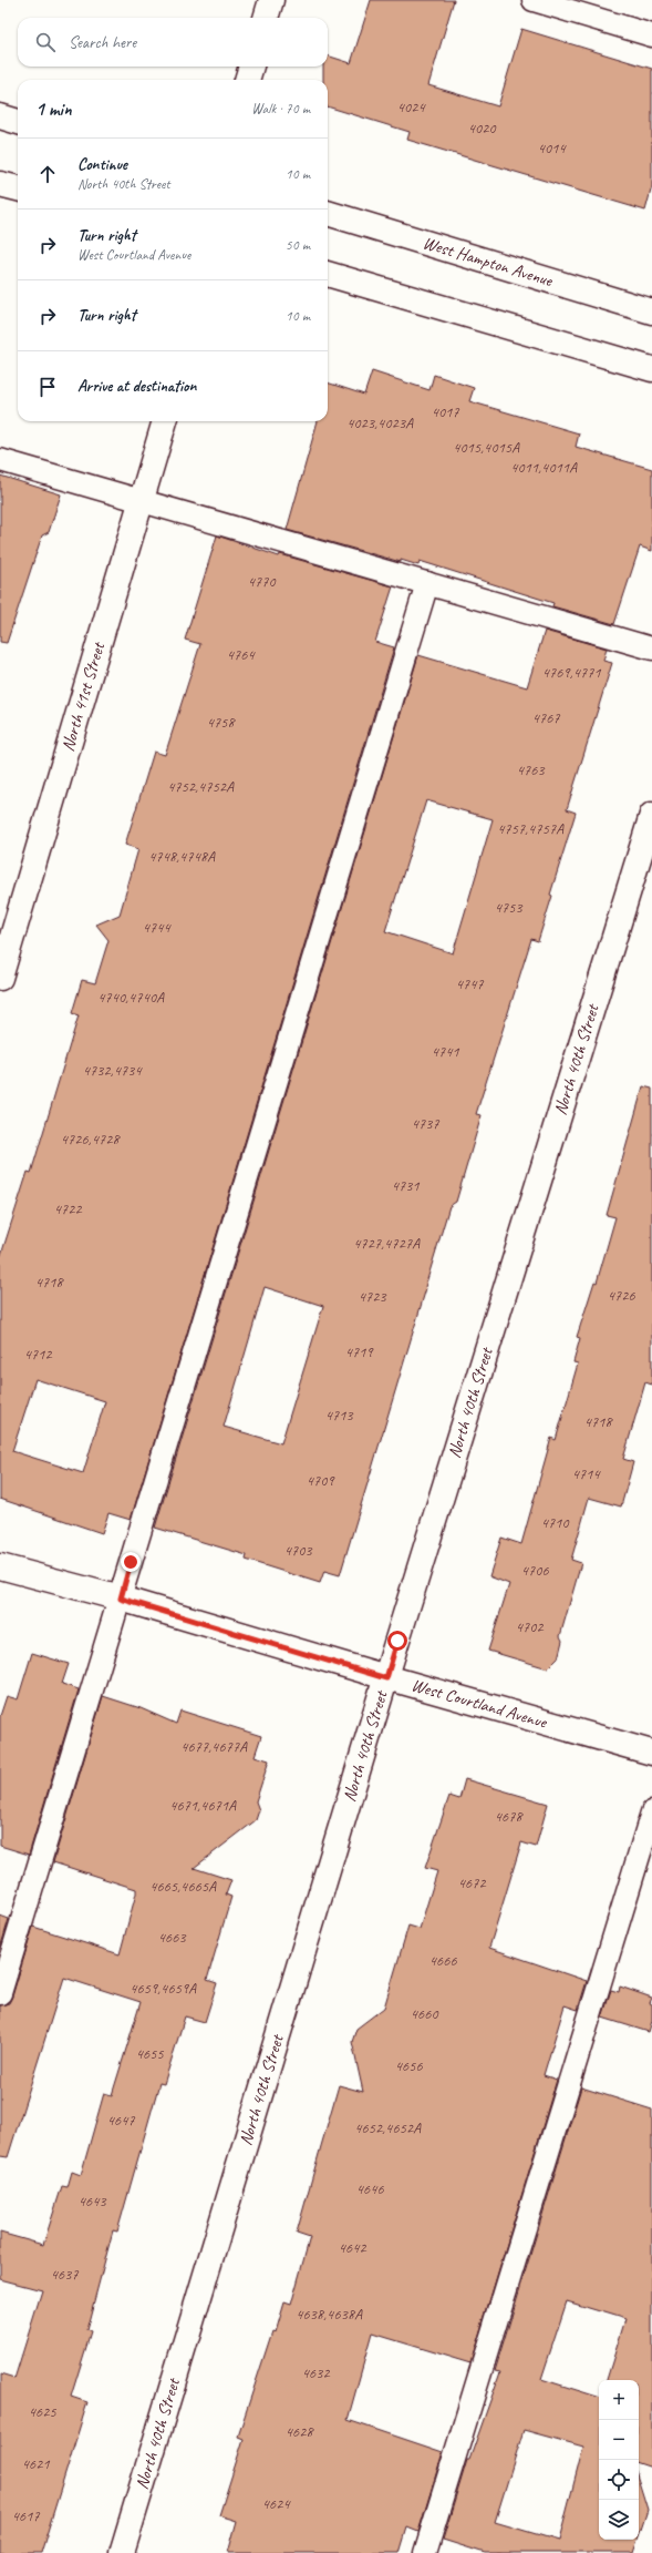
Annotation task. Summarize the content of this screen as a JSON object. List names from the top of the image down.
{
  "streets": {
    "street": [
      "West Hampton Avenue",
      "North 41st Street",
      "North 40th Street",
      "West Courtland Avenue"
    ]
  },
  "crossings": [
    ["North 40th Street", "West Courtland Avenue"]
  ],
  "house_numbers": [
    "4024",
    "4020",
    "4014",
    "4017",
    "4023,4023A",
    "4015,4015A",
    "4011,4011A",
    "4770",
    "4764",
    "4769,4771",
    "4767",
    "4758",
    "4763",
    "4752,4752A",
    "4757,4757A",
    "4748,4748A",
    "4753",
    "4744",
    "4747",
    "4740,4740A",
    "4741",
    "4732,4734",
    "4737",
    "4726,4728",
    "4731",
    "4722",
    "4727,4727A",
    "4718",
    "4726",
    "4723",
    "4719",
    "4712",
    "4713",
    "4718",
    "4714",
    "4709",
    "4710",
    "4703",
    "4706",
    "4702",
    "4677,4677A",
    "4671,4671A",
    "4678",
    "4672",
    "4665,4665A",
    "4663",
    "4666",
    "4659,4659A",
    "4660",
    "4655",
    "4656",
    "4647",
    "4652,4652A",
    "4646",
    "4643",
    "4642",
    "4637",
    "4638,4638A",
    "4632",
    "4625",
    "4628",
    "4621",
    "4624",
    "4617"
  ],
  "page": {
    "search": "Search here",
    "heading": ["1 min", "Walk · 70 m"],
    "list": [
      ["Continue", "North 40th Street", "10 m"],
      ["Turn right", "West Courtland Avenue", "50 m"],
      ["Turn right", "10 m"],
      "Arrive at destination"
    ],
    "map_buttons": ["+", "−"]
  }
}
